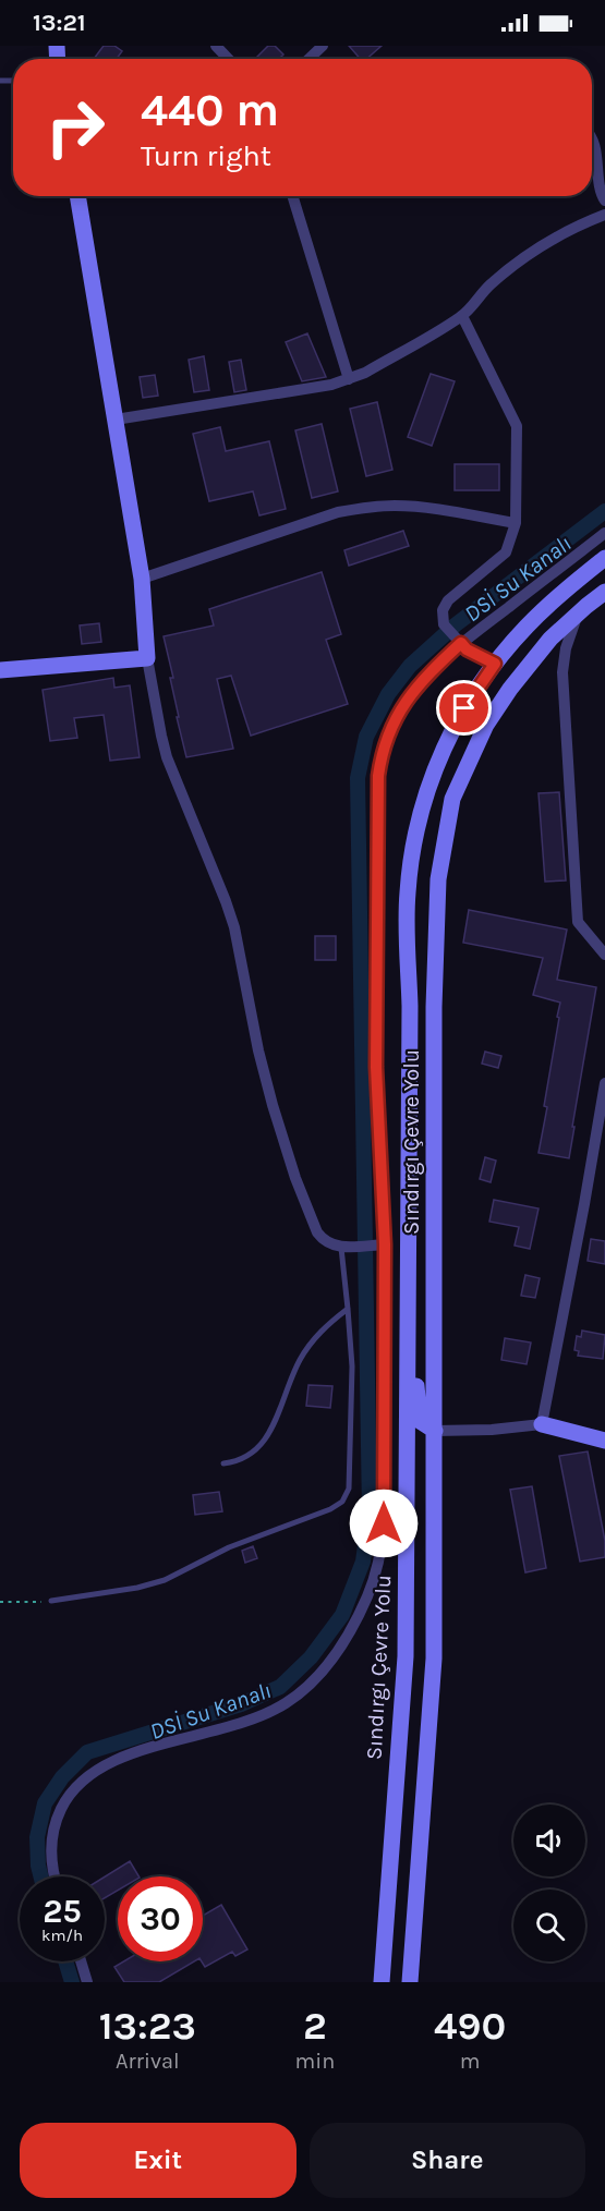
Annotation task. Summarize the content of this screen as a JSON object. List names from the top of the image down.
{
  "streets": {
    "main road": ["Sındırgı Çevre Yolu"]
  },
  "water": ["DSİ Su Kanalı"],
  "page": {
    "status": "13:21",
    "turn": ["440 m", "Turn right"],
    "speed": "25 km/h",
    "limit": "30",
    "eta": [
      "13:23",
      "Arrival",
      "2",
      "min",
      "490",
      "m"
    ],
    "buttons": ["Exit", "Share"]
  }
}
